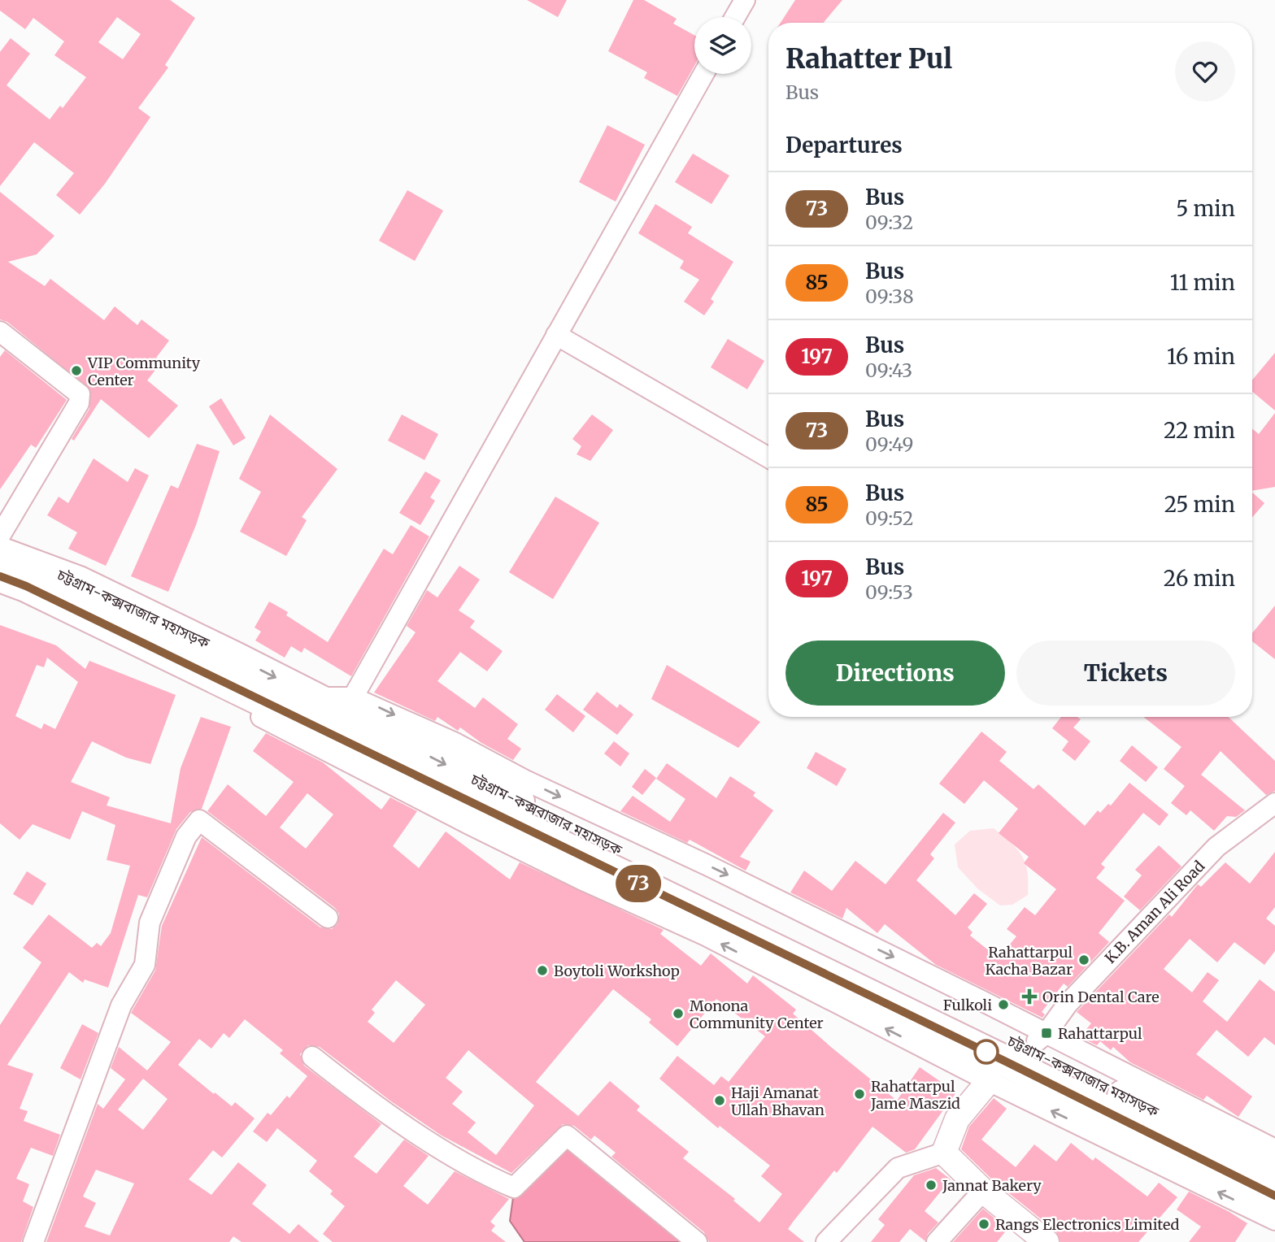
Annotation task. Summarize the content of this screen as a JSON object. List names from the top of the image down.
{
  "streets": {
    "highway": ["চট্টগ্রাম-কক্সবাজার মহাসড়ক"],
    "street": ["K.B. Aman Ali Road"]
  },
  "places": {
    "other": [
      "VIP Community Center",
      "Rahattarpul Kacha Bazar",
      "Boytoli Workshop",
      "Fulkoli",
      "Monona Community Center",
      "Rahattarpul Jame Maszid",
      "Haji Amanat Ullah Bhavan",
      "Jannat Bakery",
      "Rangs Electronics Limited"
    ],
    "health": ["Orin Dental Care"],
    "transit": ["Rahattarpul"]
  },
  "lines": ["bus line 73"],
  "page": {
    "on_map": "73",
    "heading": [
      ["Rahatter Pul", "Bus"],
      "Departures"
    ],
    "list": [
      {
        "mark": "73",
        "name": "Bus",
        "note": "09:32",
        "value": "5 min"
      },
      {
        "mark": "85",
        "name": "Bus",
        "note": "09:38",
        "value": "11 min"
      },
      {
        "mark": "197",
        "name": "Bus",
        "note": "09:43",
        "value": "16 min"
      },
      {
        "mark": "73",
        "name": "Bus",
        "note": "09:49",
        "value": "22 min"
      },
      {
        "mark": "85",
        "name": "Bus",
        "note": "09:52",
        "value": "25 min"
      },
      {
        "mark": "197",
        "name": "Bus",
        "note": "09:53",
        "value": "26 min"
      }
    ],
    "buttons": ["Directions", "Tickets"]
  }
}
